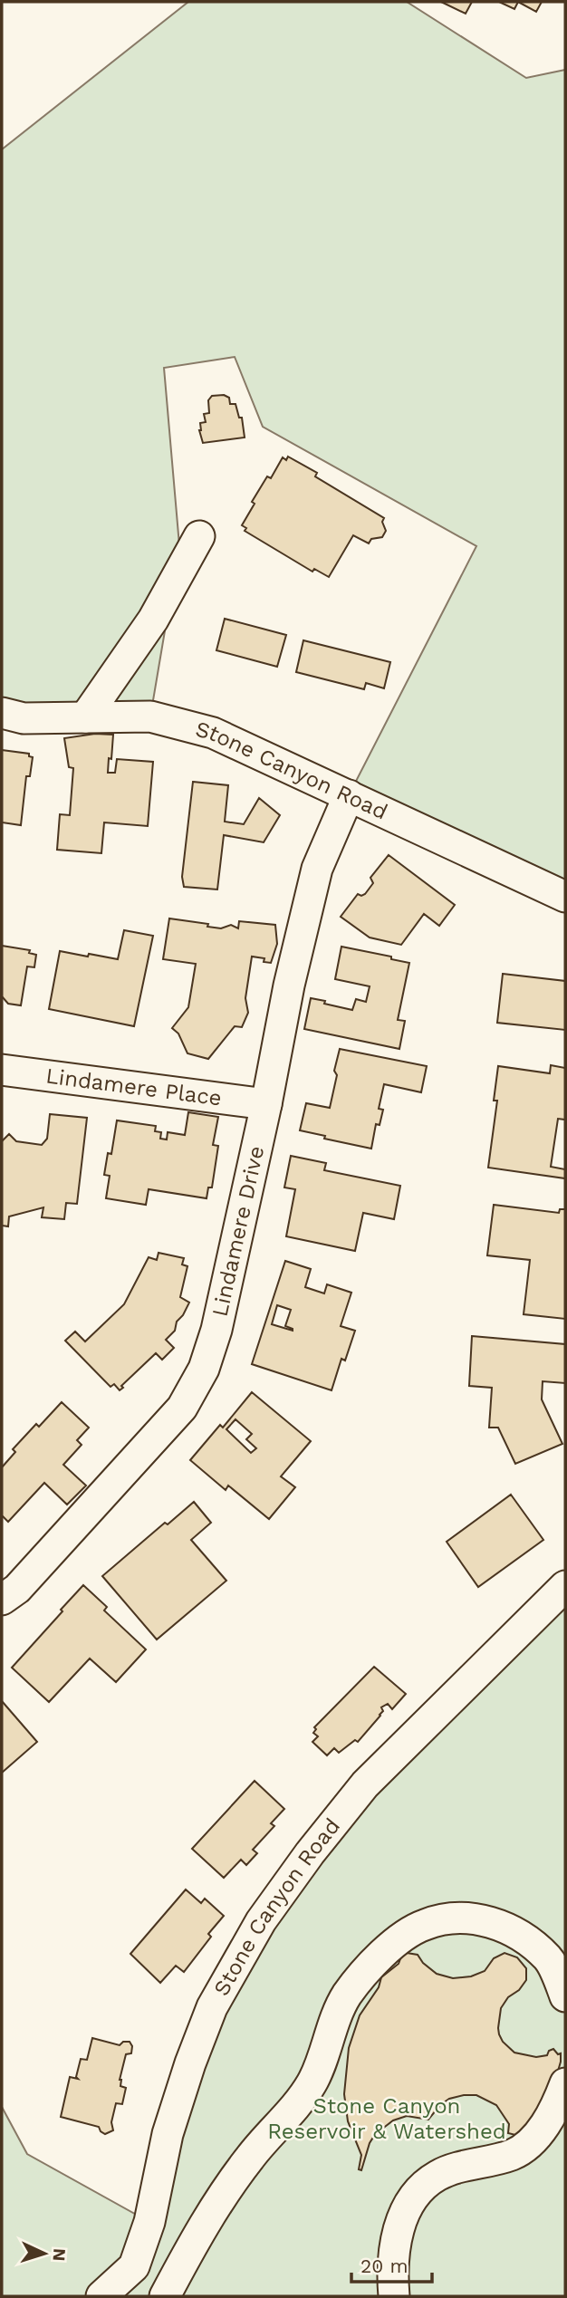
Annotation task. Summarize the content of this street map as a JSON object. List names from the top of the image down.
{
  "streets": {
    "street": ["Stone Canyon Road", "Lindamere Place", "Lindamere Drive"]
  },
  "crossings": [
    ["Stone Canyon Road", "Lindamere Drive"],
    ["Lindamere Place", "Lindamere Drive"]
  ],
  "parks": ["Stone Canyon Reservoir & Watershed"],
  "scale_bar": "20 m",
  "north": "right"
}
